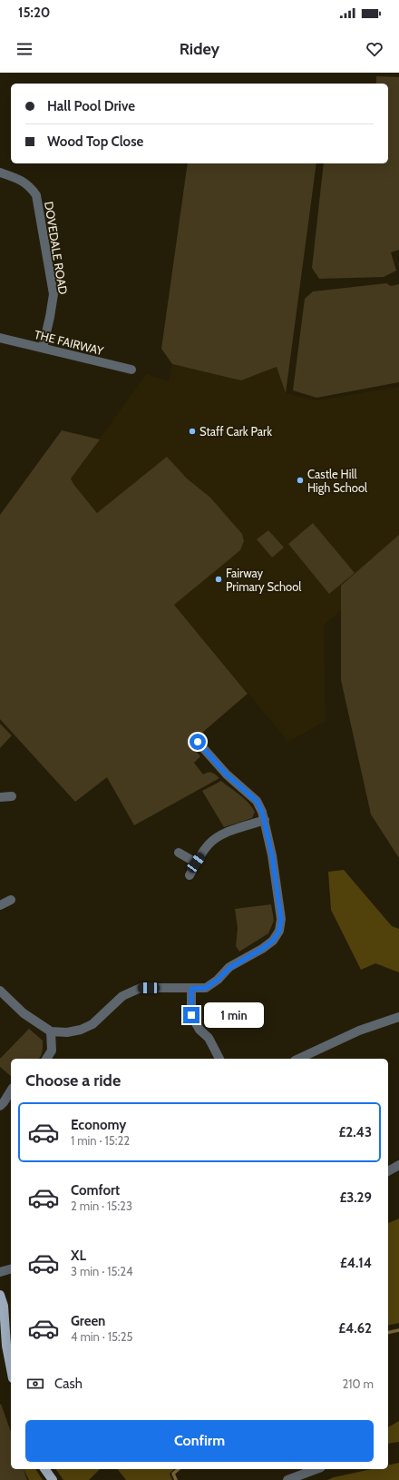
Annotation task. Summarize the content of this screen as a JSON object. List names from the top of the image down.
{
  "streets": {
    "street": ["DOVEDALE ROAD", "THE FAIRWAY"]
  },
  "crossings": [
    ["DOVEDALE ROAD", "THE FAIRWAY"]
  ],
  "places": ["Staff Cark Park", "Castle Hill High School", "Fairway Primary School"],
  "page": {
    "status": "15:20",
    "header": "Ridey",
    "banner": ["Hall Pool Drive", "Wood Top Close"],
    "bubble": "1 min",
    "heading": "Choose a ride",
    "list": [
      {
        "name": "Economy",
        "note": "1 min · 15:22",
        "value": "£2.43"
      },
      {
        "name": "Comfort",
        "note": "2 min · 15:23",
        "value": "£3.29"
      },
      {
        "name": "XL",
        "note": "3 min · 15:24",
        "value": "£4.14"
      },
      {
        "name": "Green",
        "note": "4 min · 15:25",
        "value": "£4.62"
      }
    ],
    "pay": ["Cash", "210 m"],
    "buttons": "Confirm"
  }
}
